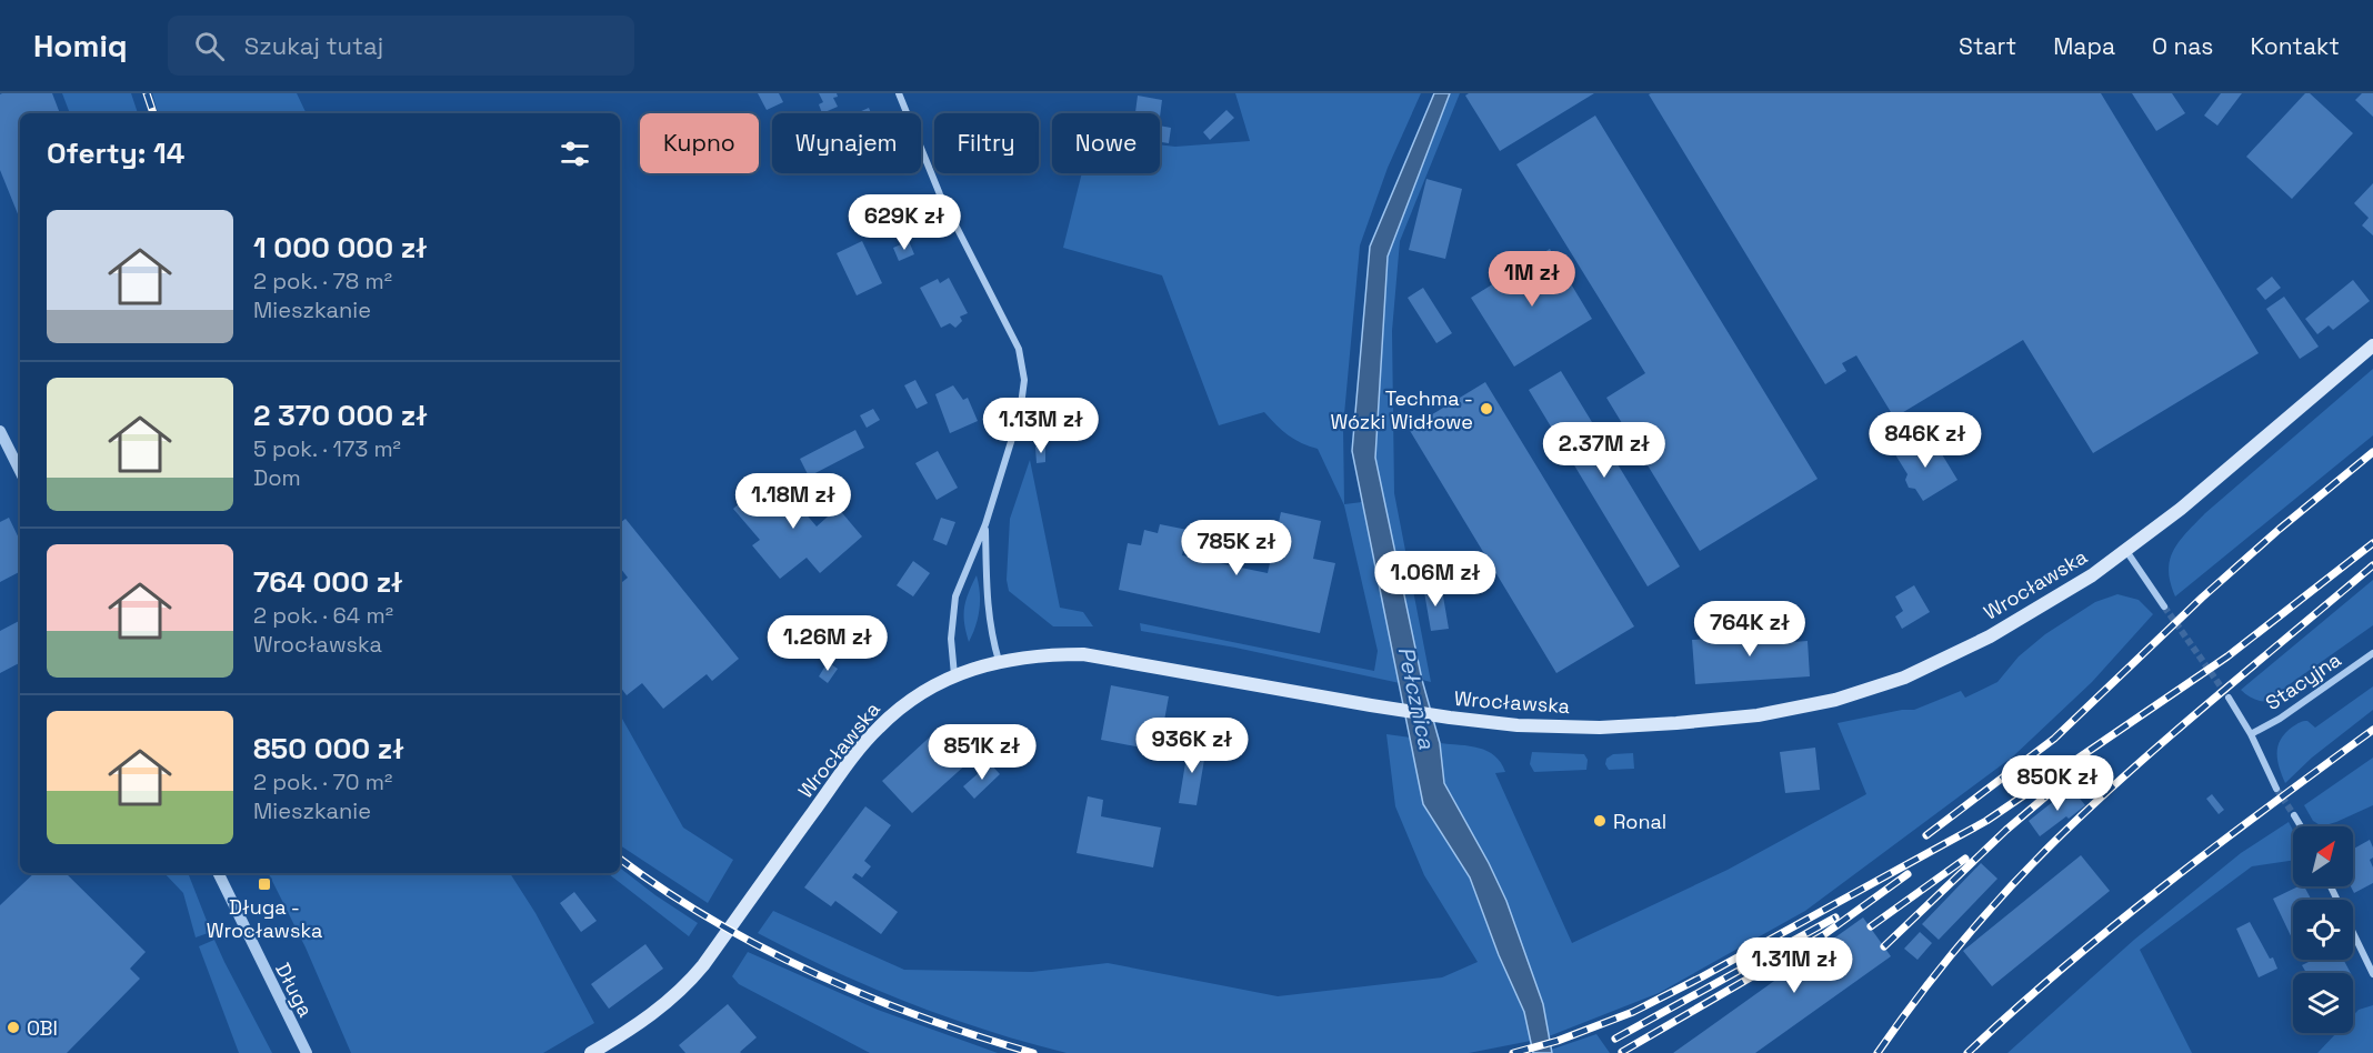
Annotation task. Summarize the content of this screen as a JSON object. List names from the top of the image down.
{
  "streets": {
    "main road": ["Wrocławska"],
    "street": ["Stacyjna", "Długa"]
  },
  "water": ["Pełcznica"],
  "places": {
    "other": ["Techma - Wózki Widłowe", "Ronal", "OBI"],
    "transit": ["Długa - Wrocławska"]
  },
  "north": "top right",
  "page": {
    "header": "Homiq",
    "search": "Szukaj tutaj",
    "nav": [
      "Start",
      "Mapa",
      "O nas",
      "Kontakt"
    ],
    "chip": [
      "Kupno",
      "Wynajem",
      "Filtry",
      "Nowe"
    ],
    "heading": "Oferty: 14",
    "list": [
      {
        "name": "1 000 000 zł",
        "note": "2 pok. · 78 m² · Mieszkanie"
      },
      {
        "name": "2 370 000 zł",
        "note": "5 pok. · 173 m² · Dom"
      },
      {
        "name": "764 000 zł",
        "note": "2 pok. · 64 m² · Wrocławska"
      },
      {
        "name": "850 000 zł",
        "note": "2 pok. · 70 m² · Mieszkanie"
      }
    ],
    "price": [
      "629K zł",
      "1M zł",
      "1.13M zł",
      "846K zł",
      "2.37M zł",
      "1.18M zł",
      "785K zł",
      "1.06M zł",
      "764K zł",
      "1.26M zł",
      "936K zł",
      "851K zł",
      "850K zł",
      "1.31M zł"
    ]
  }
}
